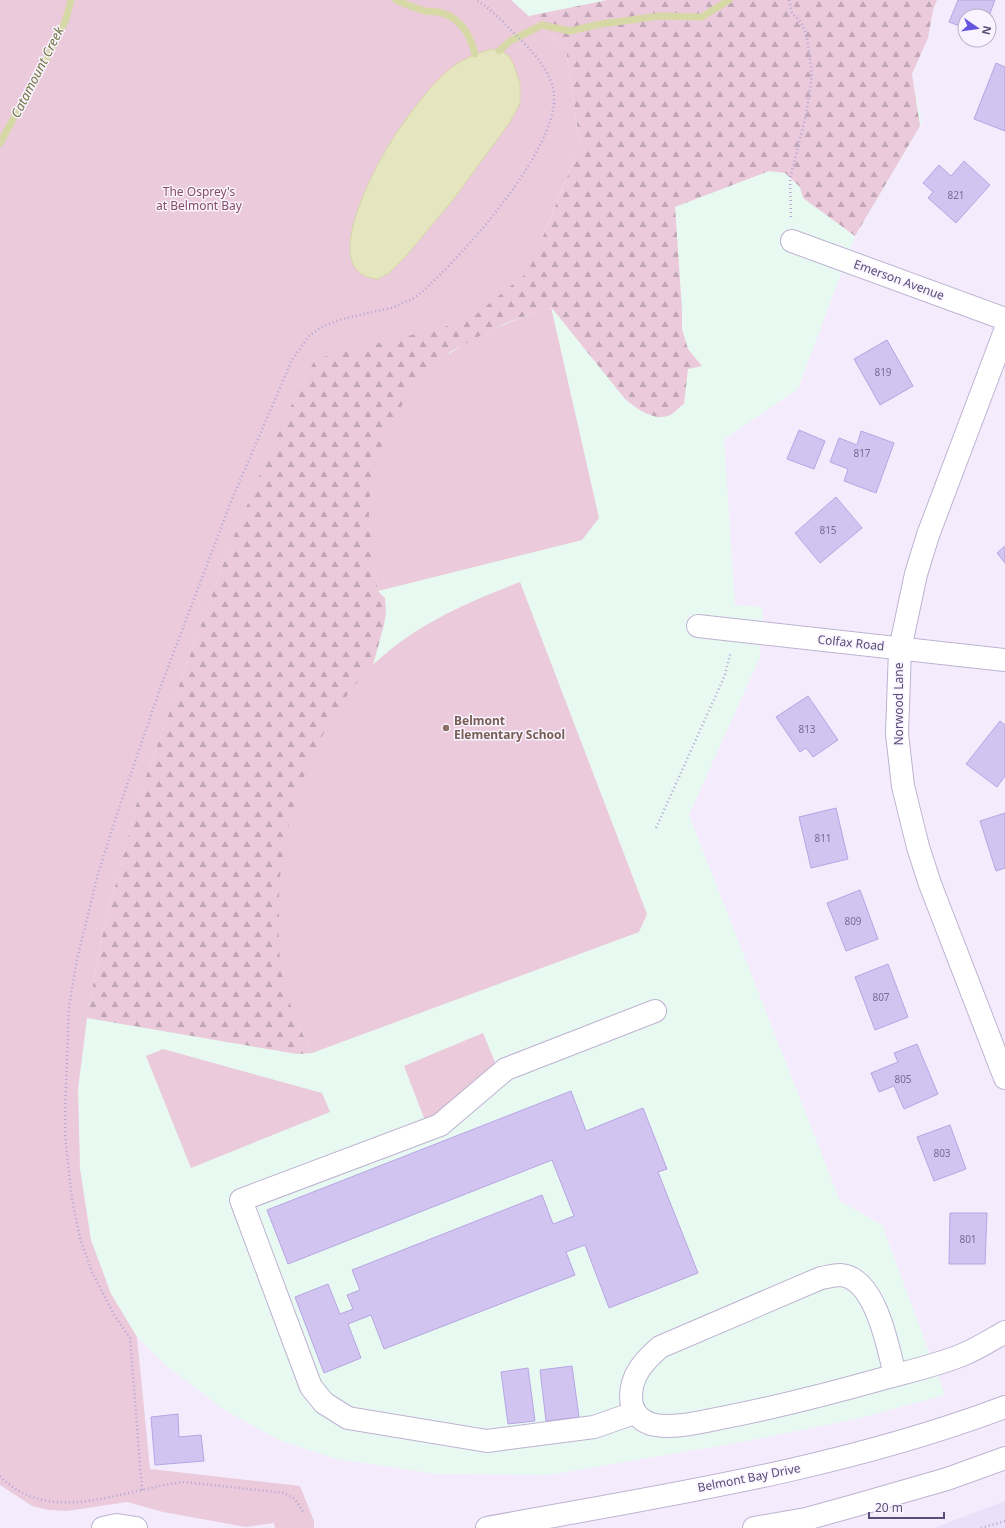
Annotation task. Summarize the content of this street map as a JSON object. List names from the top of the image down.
{
  "streets": {
    "street": [
      "Emerson Avenue",
      "Colfax Road",
      "Norwood Lane",
      "Belmont Bay Drive"
    ]
  },
  "crossings": [
    ["Colfax Road", "Norwood Lane"]
  ],
  "water": ["Catamount Creek"],
  "parks": ["The Osprey's at Belmont Bay"],
  "places": ["Belmont Elementary School"],
  "house_numbers": [
    "821",
    "819",
    "817",
    "815",
    "813",
    "811",
    "809",
    "807",
    "805",
    "803",
    "801"
  ],
  "scale_bar": "20 m",
  "north": "right"
}
